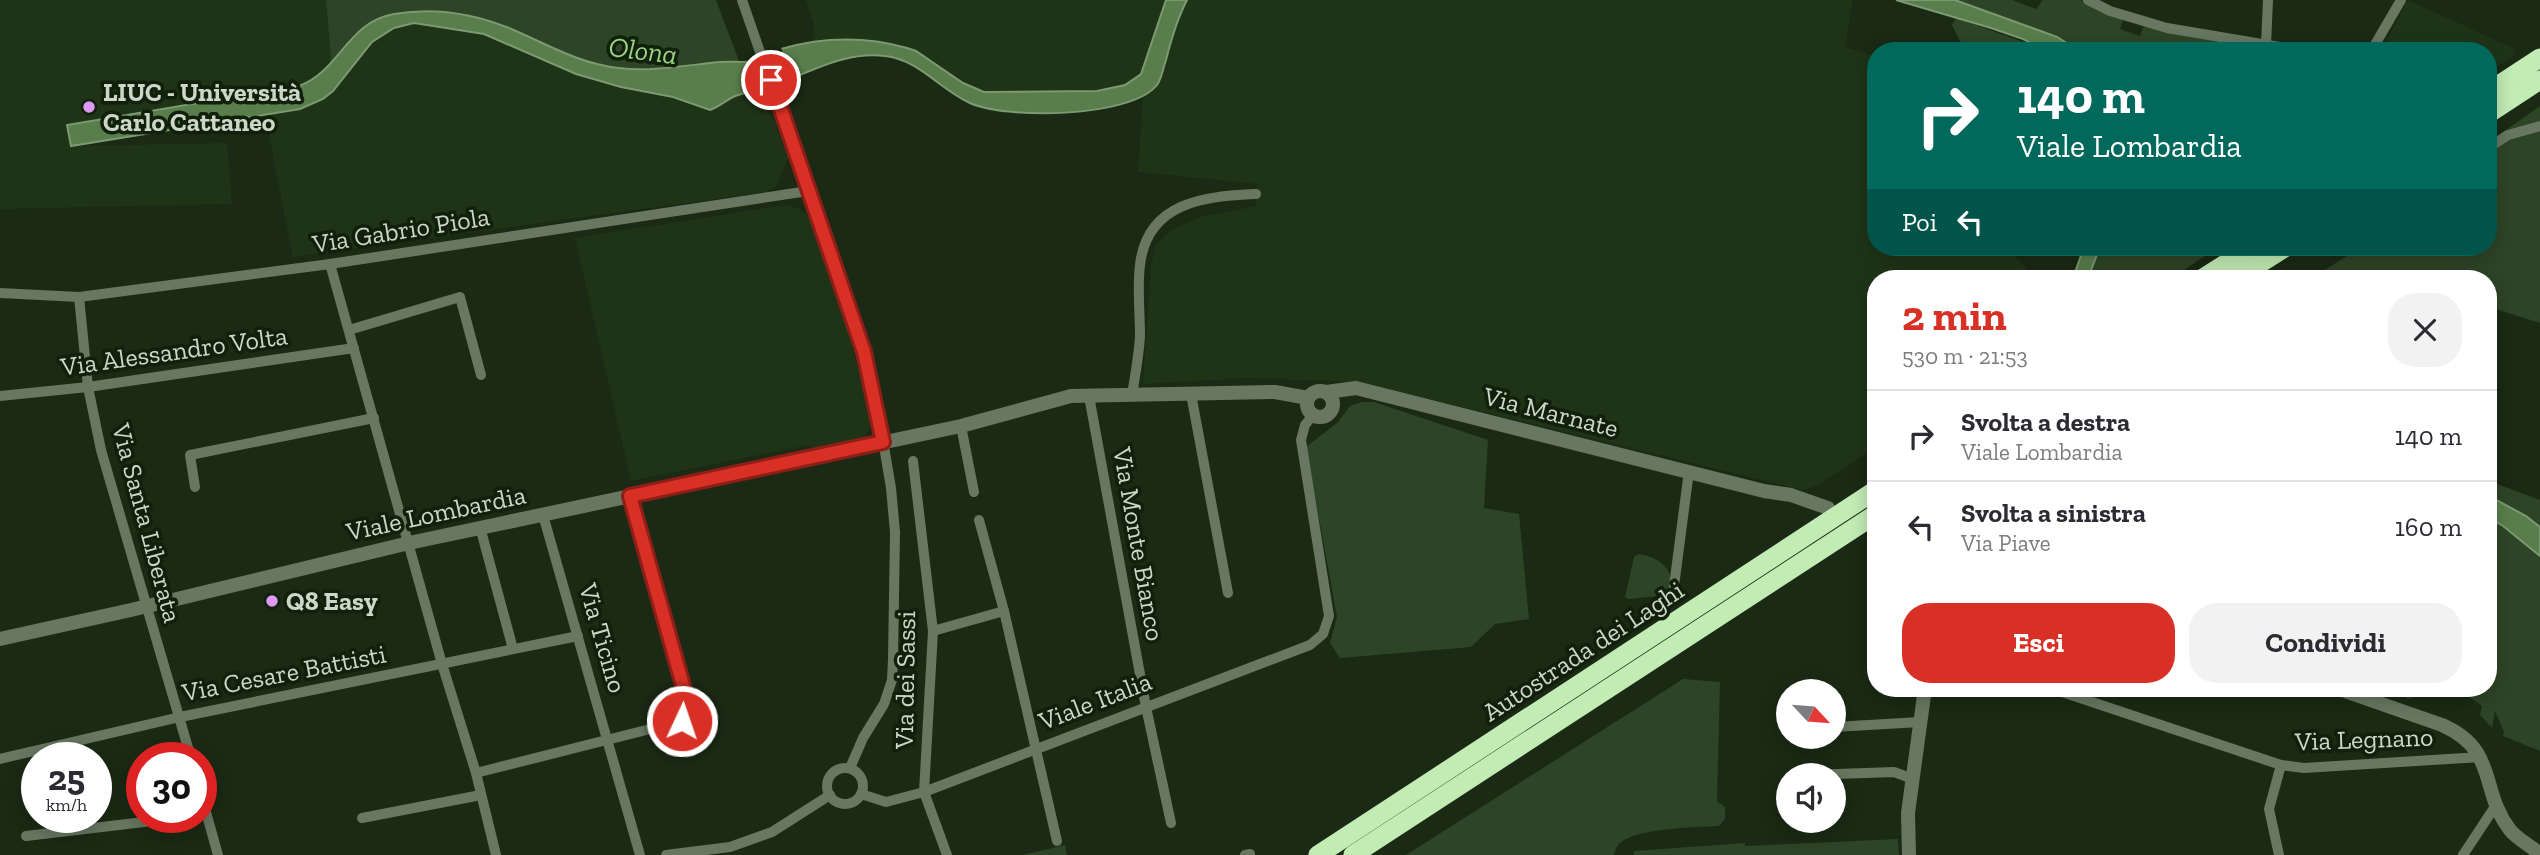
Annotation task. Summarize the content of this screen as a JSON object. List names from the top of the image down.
{
  "streets": {
    "highway": ["Autostrada dei Laghi"],
    "street": [
      "Via Gabrio Piola",
      "Via Alessandro Volta",
      "Via Marnate",
      "Viale Lombardia",
      "Via Santa Liberata",
      "Via Monte Bianco",
      "Via Ticino",
      "Via Cesare Battisti",
      "Via dei Sassi",
      "Viale Italia",
      "Via Legnano"
    ]
  },
  "crossings": [
    ["Via Gabrio Piola", "Via Santa Liberata"],
    ["Via Alessandro Volta", "Via Santa Liberata"],
    ["Via Marnate", "Viale Lombardia"],
    ["Via Marnate", "Via Monte Bianco"],
    ["Via Marnate", "Viale Italia"],
    ["Viale Lombardia", "Via Santa Liberata"],
    ["Viale Lombardia", "Via Ticino"],
    ["Via Santa Liberata", "Via Cesare Battisti"],
    ["Via Monte Bianco", "Viale Italia"],
    ["Via Ticino", "Via Cesare Battisti"],
    ["Via dei Sassi", "Viale Italia"]
  ],
  "water": ["Olona"],
  "places": ["LIUC - Università Carlo Cattaneo", "Q8 Easy"],
  "north": "bottom right",
  "page": {
    "turn": ["140 m", "Viale Lombardia"],
    "then": "Poi",
    "heading": ["2 min", "530 m · 21:53"],
    "list": [
      {
        "name": "Svolta a destra",
        "note": "Viale Lombardia",
        "value": "140 m"
      },
      {
        "name": "Svolta a sinistra",
        "note": "Via Piave",
        "value": "160 m"
      }
    ],
    "buttons": ["Esci", "Condividi"],
    "speed": "25 km/h",
    "limit": "30"
  }
}
